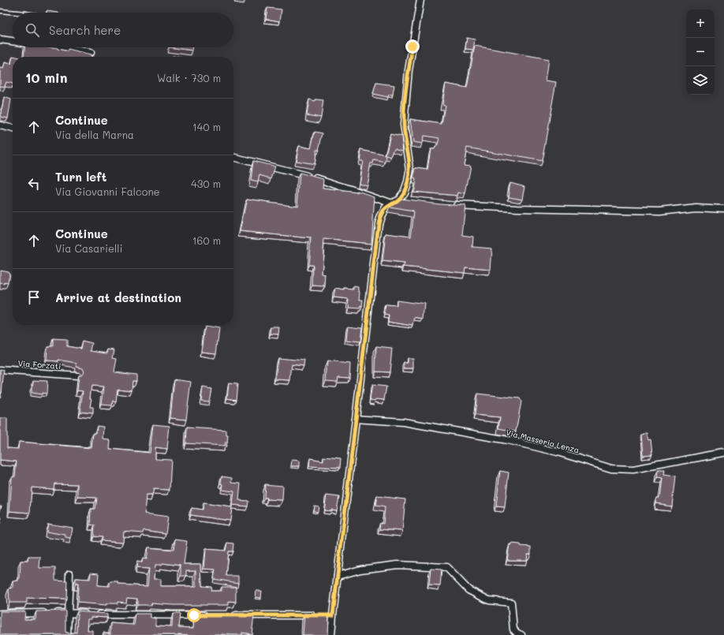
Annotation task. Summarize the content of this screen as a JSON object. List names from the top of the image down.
{
  "streets": {
    "street": ["Via Forzati", "Via Masseria Lenza"]
  },
  "page": {
    "map_buttons": ["+", "−"],
    "search": "Search here",
    "heading": ["10 min", "Walk · 730 m"],
    "list": [
      ["Continue", "Via della Marna", "140 m"],
      ["Turn left", "Via Giovanni Falcone", "430 m"],
      ["Continue", "Via Casarielli", "160 m"],
      "Arrive at destination"
    ]
  }
}
